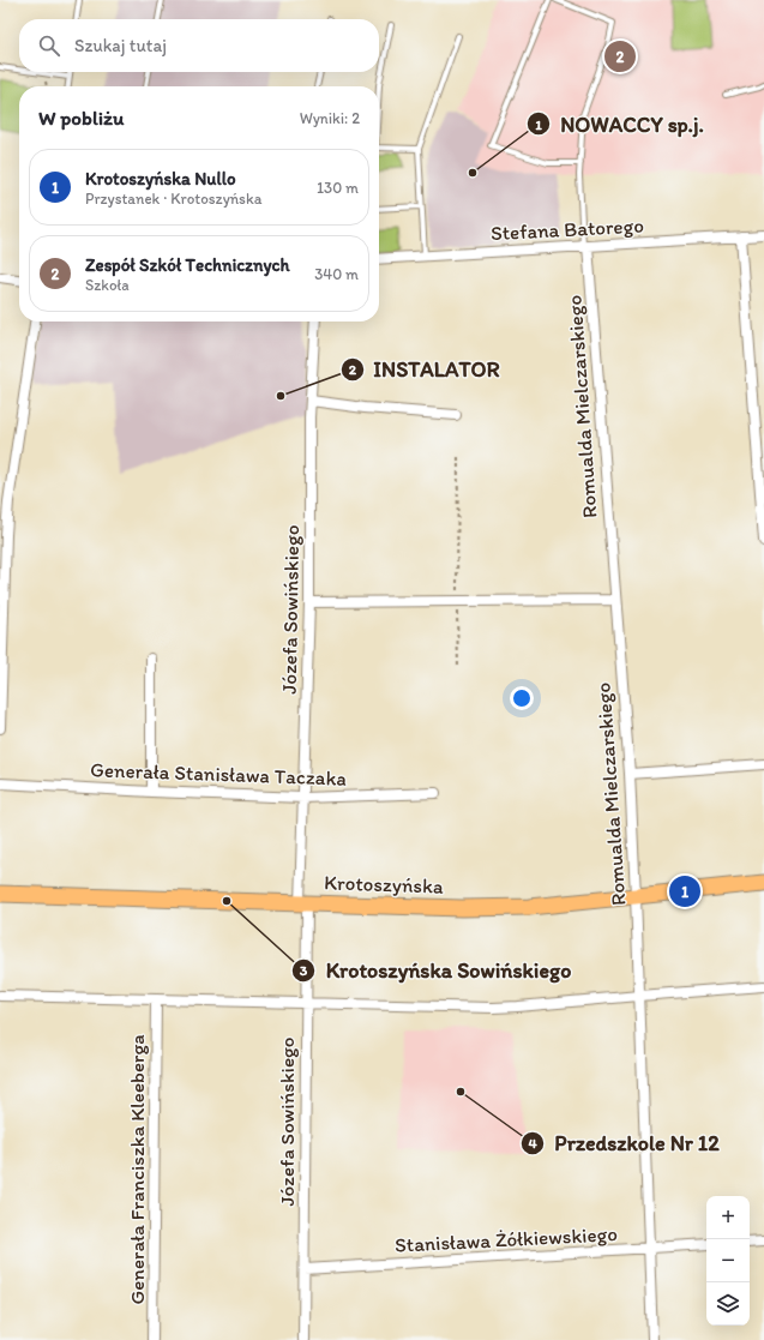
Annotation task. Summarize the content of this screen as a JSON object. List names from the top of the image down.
{
  "streets": {
    "main road": ["Krotoszyńska"],
    "street": [
      "Stefana Batorego",
      "Romualda Mielczarskiego",
      "Józefa Sowińskiego",
      "Generała Stanisława Taczaka",
      "Generała Franciszka Kleeberga",
      "Stanisława Żółkiewskiego"
    ]
  },
  "crossings": [
    ["Stefana Batorego", "Romualda Mielczarskiego"],
    ["Romualda Mielczarskiego", "Krotoszyńska"],
    ["Romualda Mielczarskiego", "Stanisława Żółkiewskiego"],
    ["Józefa Sowińskiego", "Generała Stanisława Taczaka"],
    ["Józefa Sowińskiego", "Krotoszyńska"],
    ["Józefa Sowińskiego", "Stanisława Żółkiewskiego"]
  ],
  "places": [
    "NOWACCY sp.j.",
    "INSTALATOR",
    "Krotoszyńska Sowińskiego",
    "Przedszkole Nr 12"
  ],
  "page": {
    "search": "Szukaj tutaj",
    "pins": ["2", "1"],
    "heading": ["W pobliżu", "Wyniki: 2"],
    "list": [
      {
        "mark": "1",
        "name": "Krotoszyńska Nullo",
        "note": "Przystanek · Krotoszyńska",
        "value": "130 m"
      },
      {
        "mark": "2",
        "name": "Zespół Szkół Technicznych",
        "note": "Szkoła",
        "value": "340 m"
      }
    ],
    "map_buttons": ["+", "−"]
  }
}
